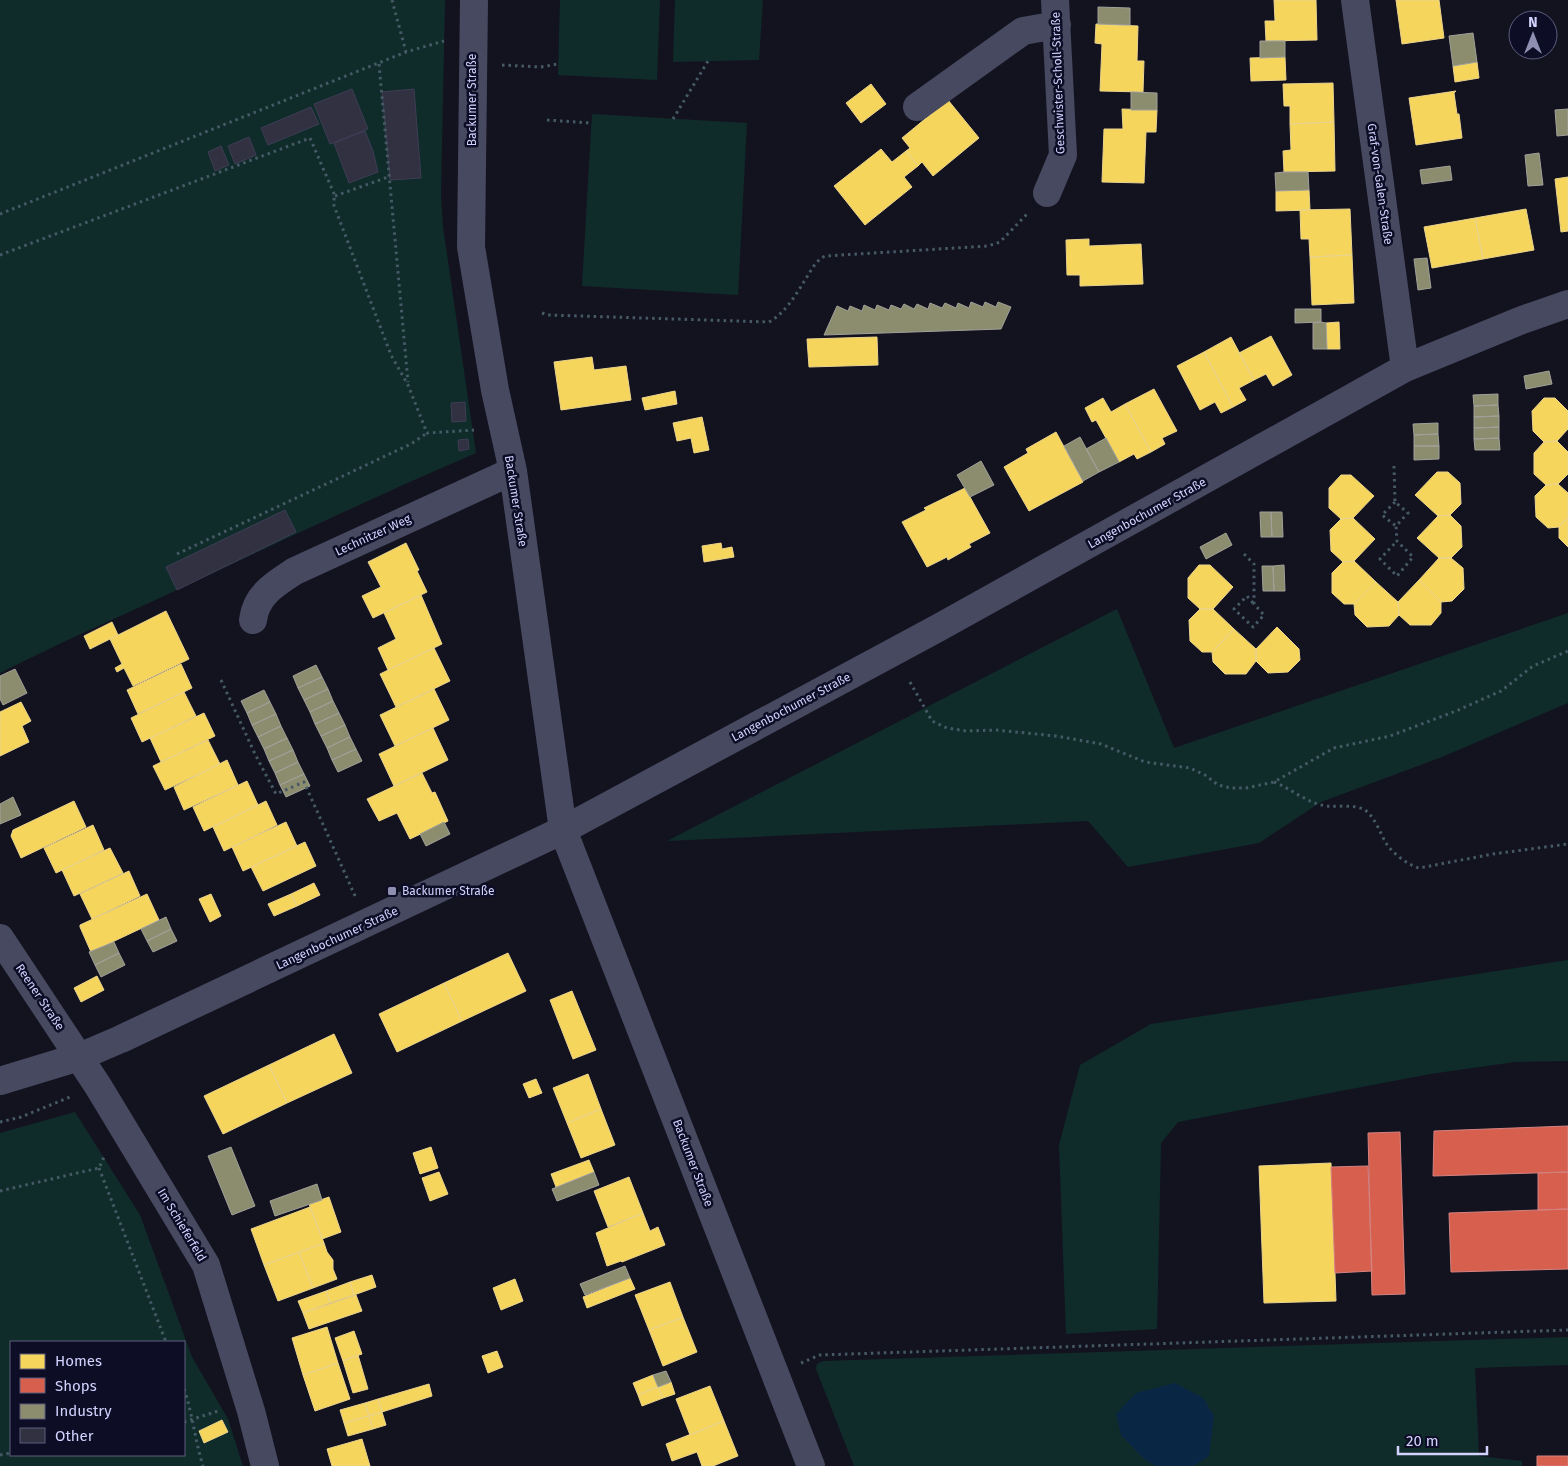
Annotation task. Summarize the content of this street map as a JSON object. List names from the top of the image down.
{
  "streets": {
    "street": [
      "Geschwister-Scholl-Straße",
      "Backumer Straße",
      "Graf-von-Galen-Straße",
      "Langenbochumer Straße",
      "Lechnitzer Weg",
      "Reener Straße",
      "Im Schieferfeld"
    ]
  },
  "crossings": [
    ["Backumer Straße", "Langenbochumer Straße"],
    ["Backumer Straße", "Lechnitzer Weg"],
    ["Graf-von-Galen-Straße", "Langenbochumer Straße"],
    ["Langenbochumer Straße", "Reener Straße"],
    ["Langenbochumer Straße", "Im Schieferfeld"],
    ["Reener Straße", "Im Schieferfeld"]
  ],
  "places": {
    "transit": ["Backumer Straße"]
  },
  "legend": [
    "Homes",
    "Shops",
    "Industry",
    "Other"
  ],
  "scale_bar": "20 m",
  "north": "top"
}
